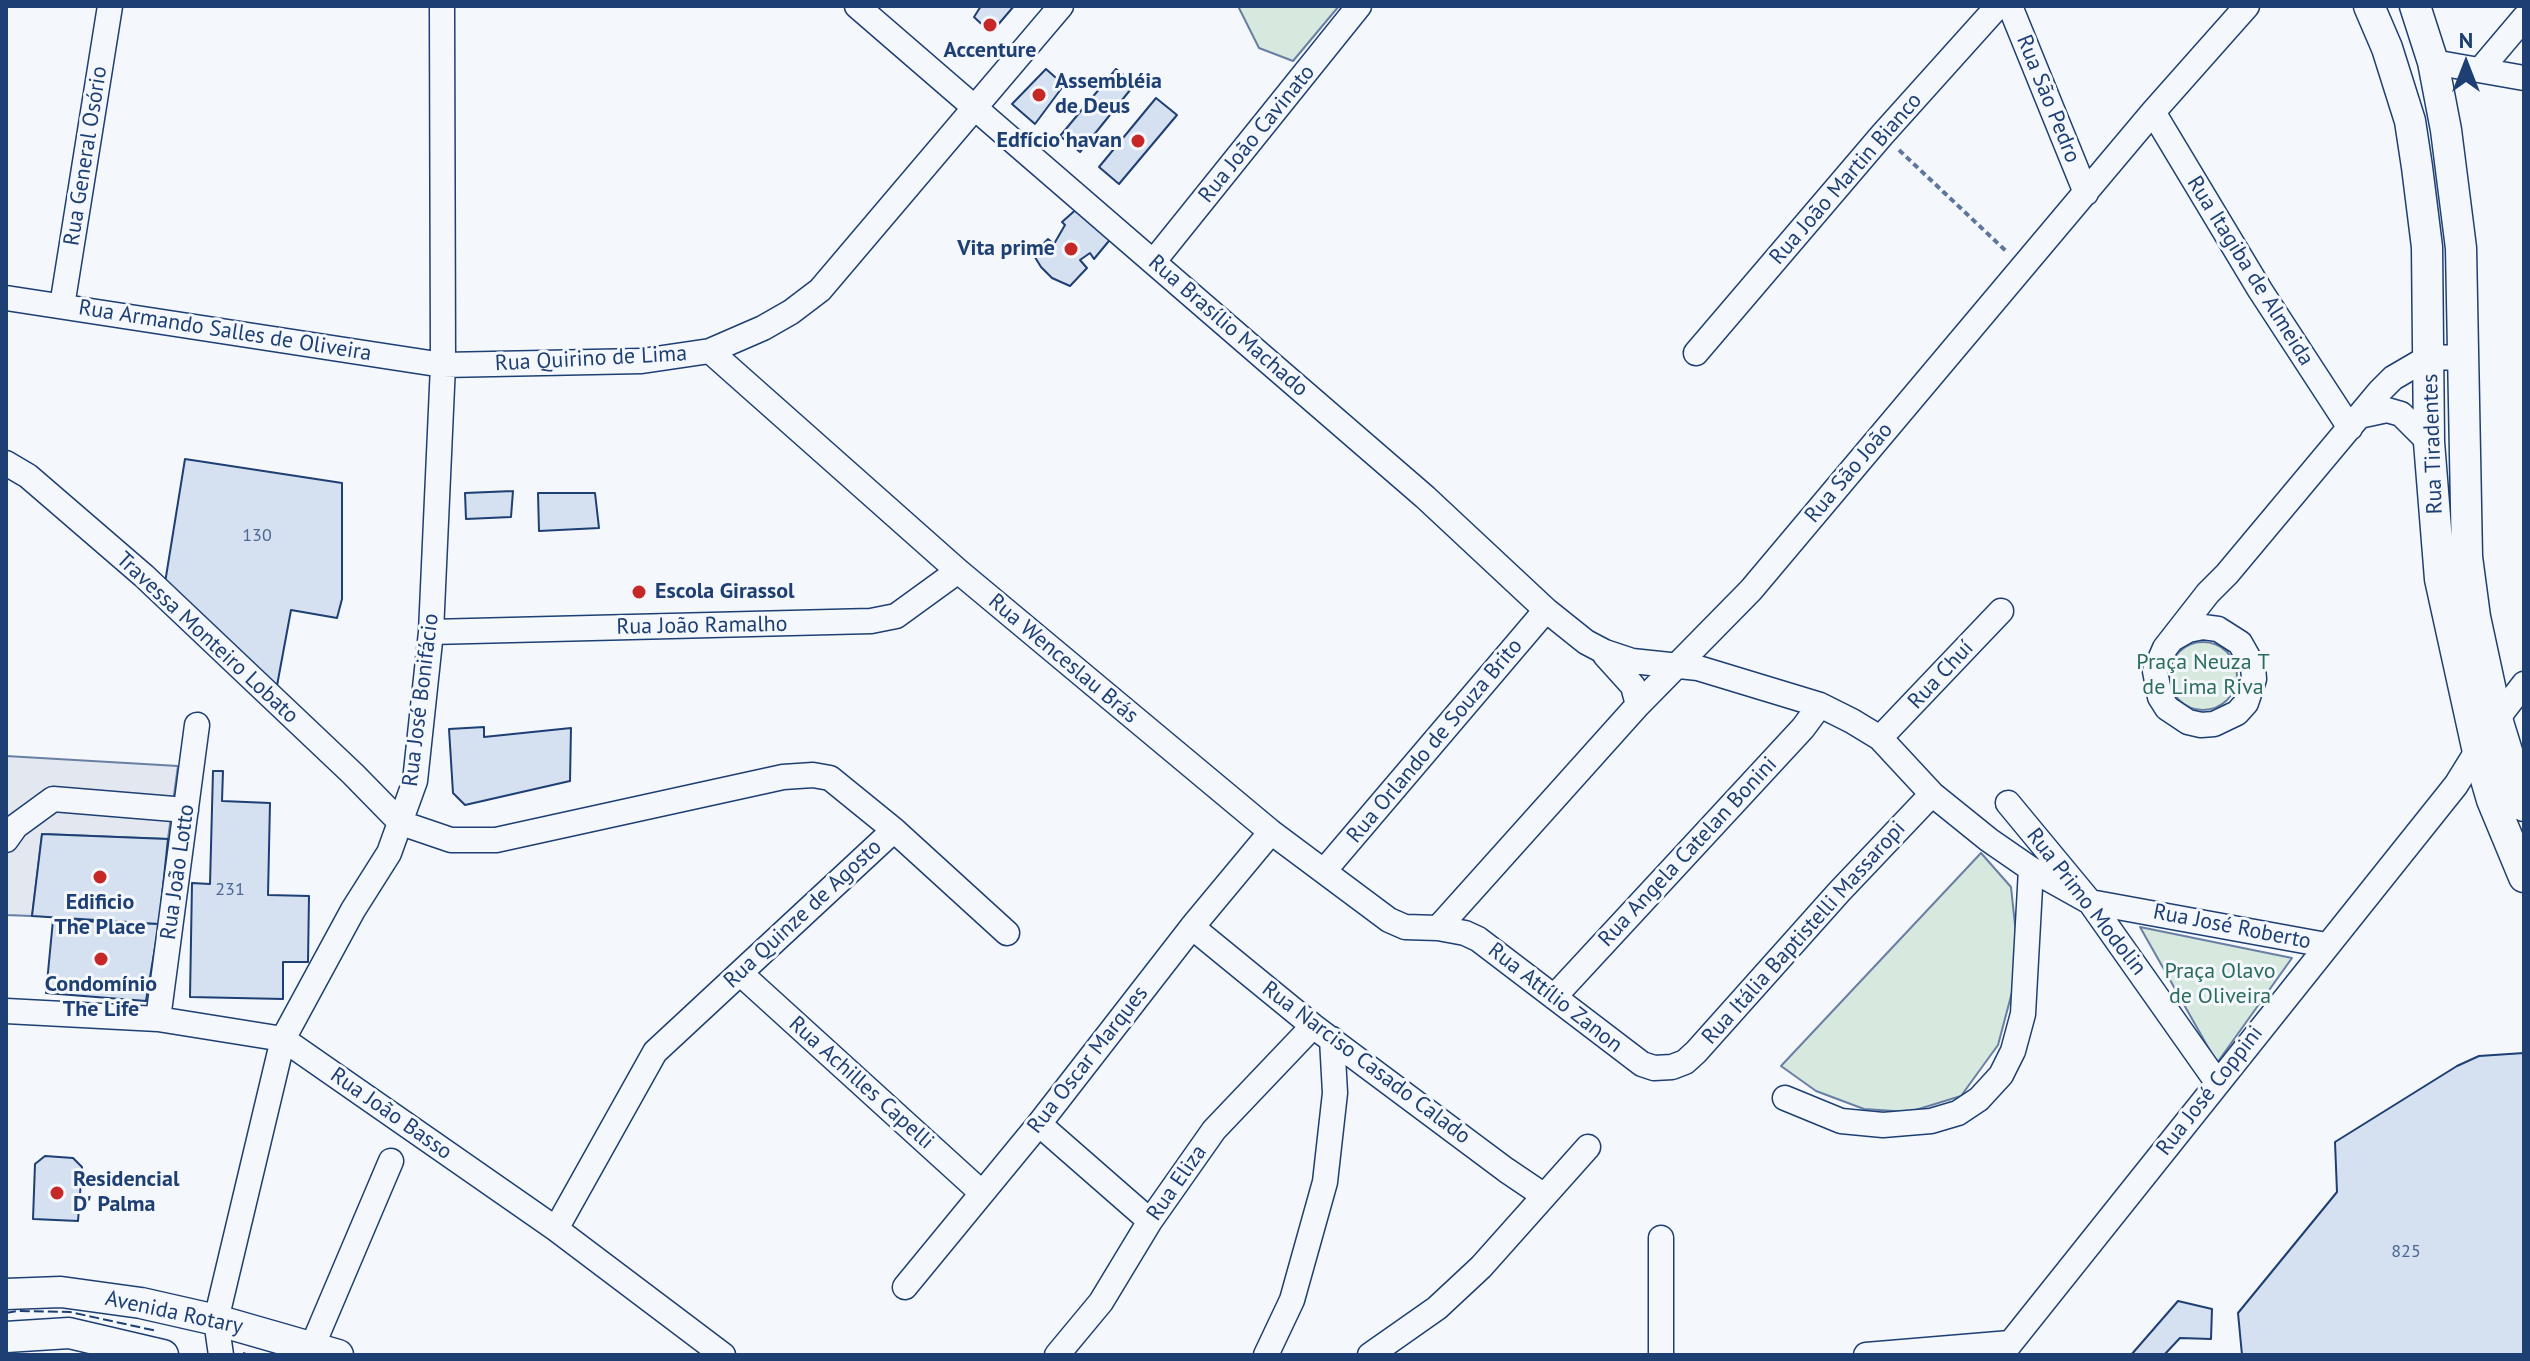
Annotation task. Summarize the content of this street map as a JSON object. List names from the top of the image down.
{
  "streets": {
    "main road": ["Rua Tiradentes", "Avenida Rotary"],
    "street": [
      "Rua São Pedro",
      "Rua João Cavinato",
      "Rua General Osório",
      "Rua João Martin Bianco",
      "Rua Itagiba de Almeida",
      "Rua Brasílio Machado",
      "Rua Armando Salles de Oliveira",
      "Rua Quirino de Lima",
      "Rua São João",
      "Rua João Ramalho",
      "Travessa Monteiro Lobato",
      "Rua Wenceslau Brás",
      "Rua Chuí",
      "Rua José Bonifácio",
      "Rua Orlando de Souza Brito",
      "Rua Angela Catelan Bonini",
      "Rua João Lotto",
      "Rua Primo Modolin",
      "Rua Quinze de Agosto",
      "Rua José Roberto",
      "Rua Itália Baptistelli Massaropi",
      "Rua Attílio Zanon",
      "Rua Oscar Marques",
      "Rua Narciso Casado Calado",
      "Rua Achilles Capelli",
      "Rua José Coppini",
      "Rua João Basso",
      "Rua Eliza"
    ]
  },
  "crossings": [
    ["Rua São Pedro", "Rua São João"],
    ["Rua João Cavinato", "Rua Brasílio Machado"],
    ["Rua General Osório", "Rua Armando Salles de Oliveira"],
    ["Rua Itagiba de Almeida", "Rua São João"],
    ["Rua Brasílio Machado", "Rua Quirino de Lima"],
    ["Rua Brasílio Machado", "Rua São João"],
    ["Rua Brasílio Machado", "Rua Chuí"],
    ["Rua Brasílio Machado", "Rua Orlando de Souza Brito"],
    ["Rua Brasílio Machado", "Rua Angela Catelan Bonini"],
    ["Rua Brasílio Machado", "Rua Primo Modolin"],
    ["Rua Brasílio Machado", "Rua José Roberto"],
    ["Rua Brasílio Machado", "Rua Itália Baptistelli Massaropi"],
    ["Rua Armando Salles de Oliveira", "Rua Quirino de Lima"],
    ["Rua Armando Salles de Oliveira", "Rua José Bonifácio"],
    ["Rua Quirino de Lima", "Rua Wenceslau Brás"],
    ["Rua Quirino de Lima", "Rua José Bonifácio"],
    ["Rua Tiradentes", "Rua José Coppini"],
    ["Rua São João", "Rua Wenceslau Brás"],
    ["Rua São João", "Rua Attílio Zanon"],
    ["Rua João Ramalho", "Rua Wenceslau Brás"],
    ["Rua João Ramalho", "Rua José Bonifácio"],
    ["Travessa Monteiro Lobato", "Rua José Bonifácio"],
    ["Travessa Monteiro Lobato", "Rua Quinze de Agosto"],
    ["Rua Wenceslau Brás", "Rua Orlando de Souza Brito"],
    ["Rua Wenceslau Brás", "Rua Attílio Zanon"],
    ["Rua Wenceslau Brás", "Rua Oscar Marques"],
    ["Rua José Bonifácio", "Rua Quinze de Agosto"],
    ["Rua José Bonifácio", "Rua João Basso"],
    ["Rua José Bonifácio", "Avenida Rotary"],
    ["Rua Angela Catelan Bonini", "Rua Attílio Zanon"],
    ["Rua João Lotto", "Rua João Basso"],
    ["Rua Primo Modolin", "Rua José Roberto"],
    ["Rua Primo Modolin", "Rua José Coppini"],
    ["Rua Quinze de Agosto", "Rua Achilles Capelli"],
    ["Rua Quinze de Agosto", "Rua João Basso"],
    ["Rua José Roberto", "Rua José Coppini"],
    ["Rua Itália Baptistelli Massaropi", "Rua Attílio Zanon"],
    ["Rua Oscar Marques", "Rua Narciso Casado Calado"],
    ["Rua Oscar Marques", "Rua Achilles Capelli"],
    ["Rua Narciso Casado Calado", "Rua Eliza"]
  ],
  "parks": ["Praça Neuza T de Lima Riva", "Praça Olavo de Oliveira"],
  "places": [
    "Accenture",
    "Assembléia de Deus",
    "Edfício havan",
    "Vita prime",
    "Escola Girassol",
    "Edificio The Place",
    "Condomínio The Life",
    "Residencial D' Palma"
  ],
  "house_numbers": ["130", "231", "825"],
  "north": "top"
}
